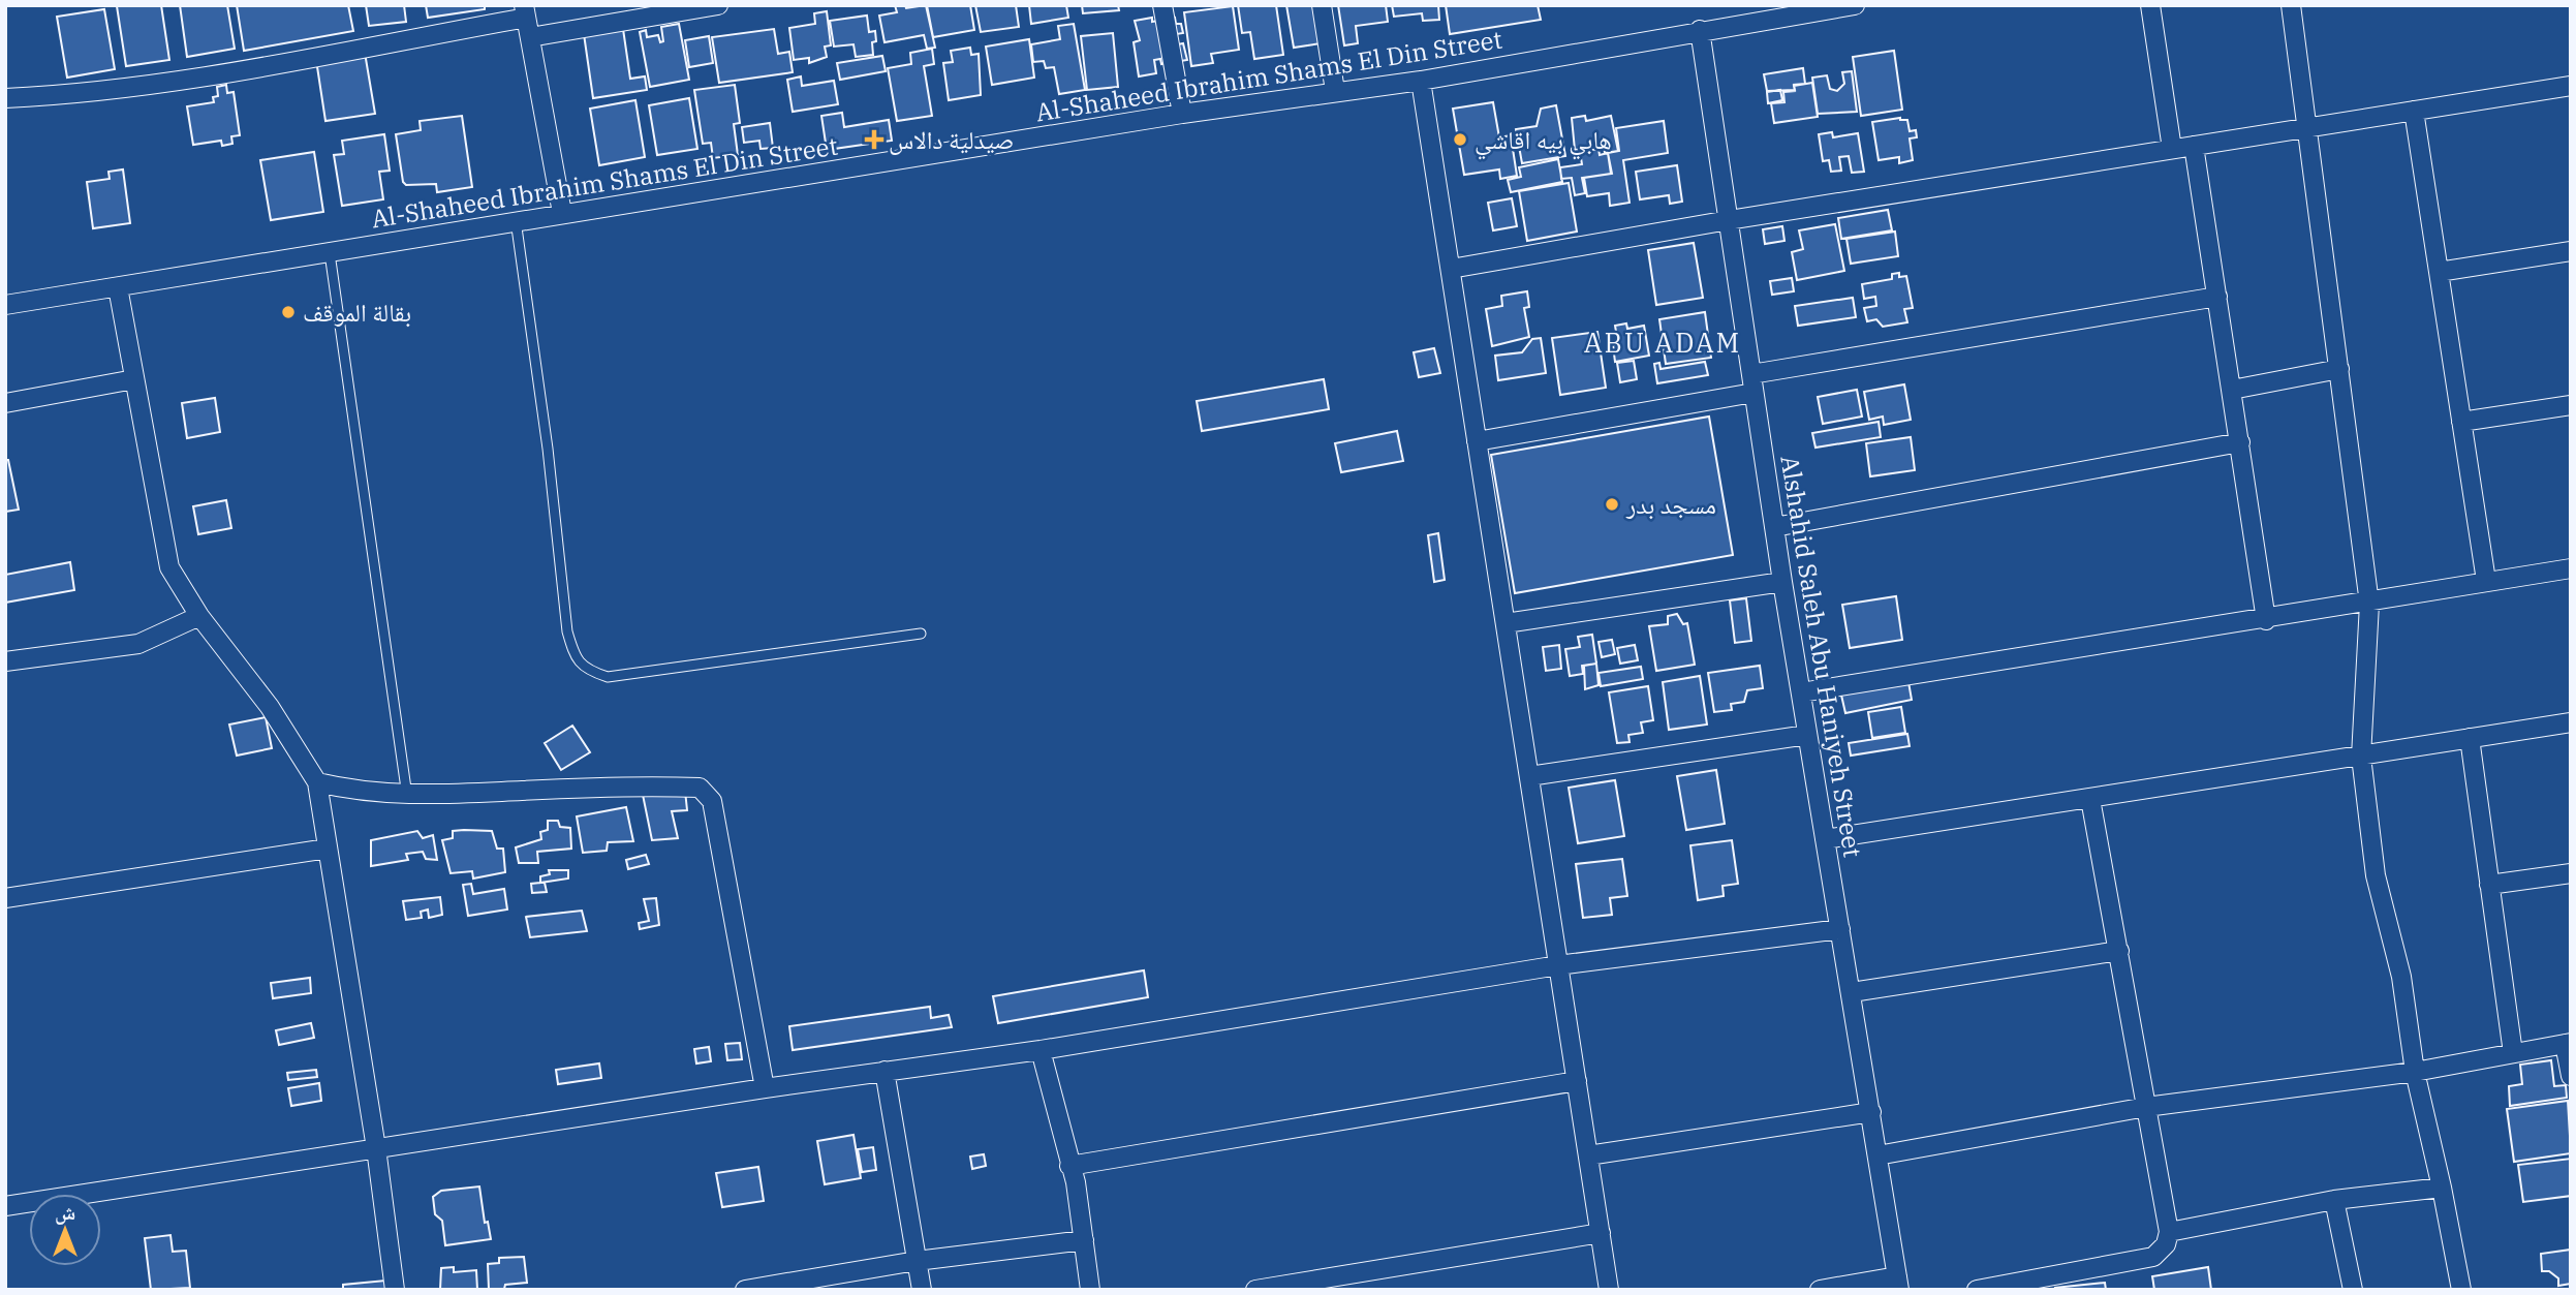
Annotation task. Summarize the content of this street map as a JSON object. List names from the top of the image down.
{
  "streets": {
    "street": ["Al-Shaheed Ibrahim Shams El Din Street", "Alshahid Saleh Abu Haniyeh Street"]
  },
  "crossings": [
    ["Al-Shaheed Ibrahim Shams El Din Street", "Alshahid Saleh Abu Haniyeh Street"]
  ],
  "districts": ["ABU ADAM"],
  "places": {
    "health": ["صيدلية دالاس"],
    "other": ["هابي بيه اقاشي", "بقالة الموقف", "مسجد بدر"]
  },
  "north": "top"
}
